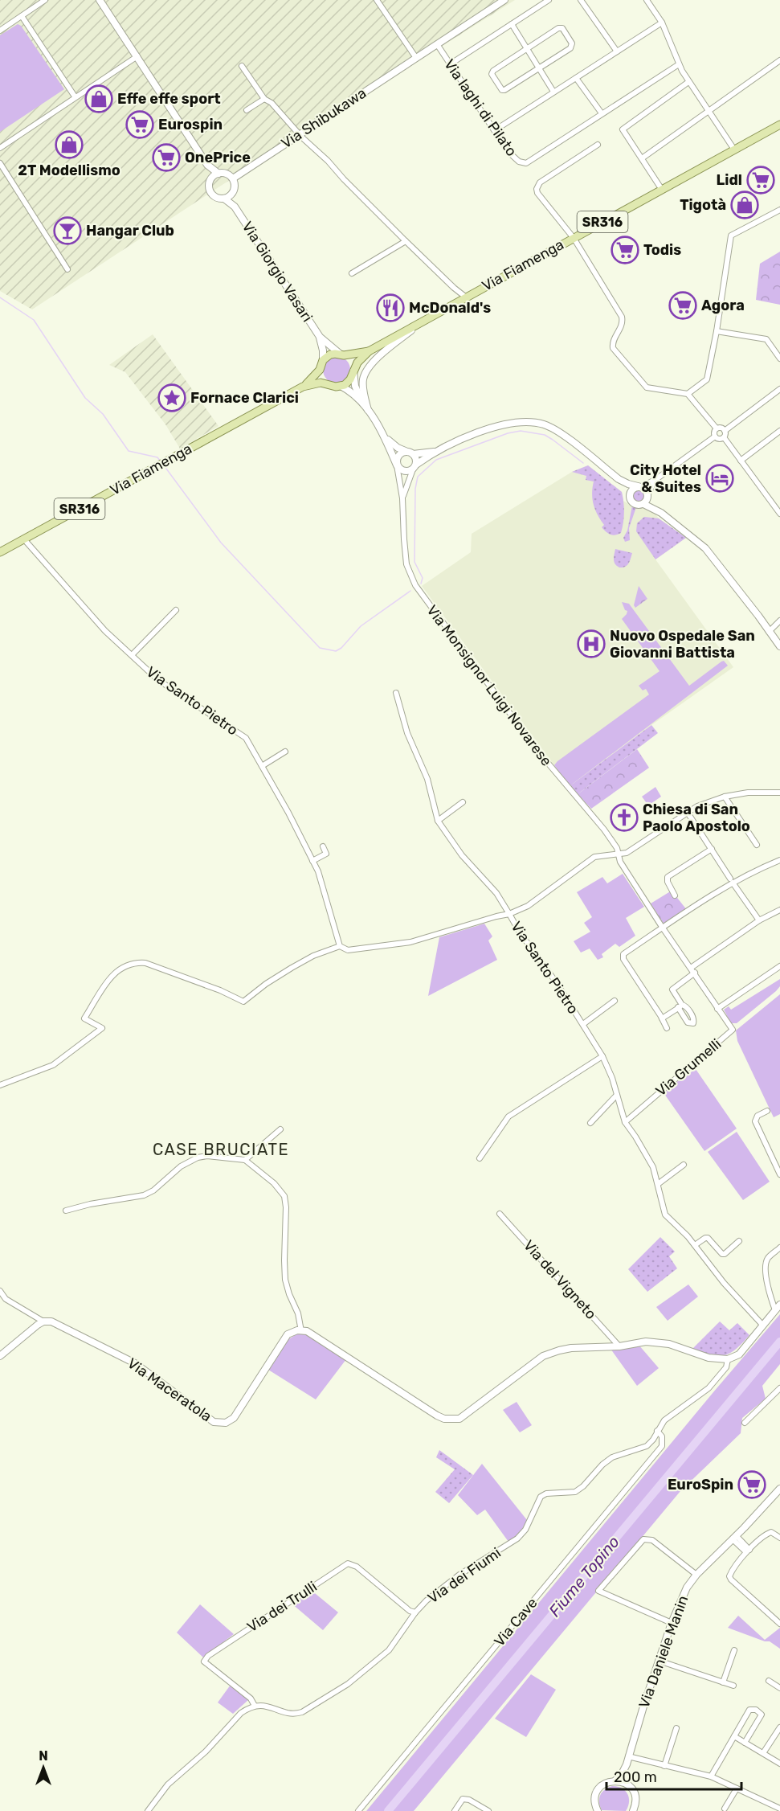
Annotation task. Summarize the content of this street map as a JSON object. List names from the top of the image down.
{
  "streets": {
    "main road": [
      "SR316",
      "Via Fiamenga",
      "Via Giorgio Vasari",
      "Via Daniele Manin"
    ],
    "street": [
      "Via laghi di Pilato",
      "Via Shibukawa",
      "Via Monsignor Luigi Novarese",
      "Via Santo Pietro",
      "Via Grumelli",
      "Via del Vigneto",
      "Via Maceratola",
      "Via dei Fiumi",
      "Via dei Trulli",
      "Via Cave"
    ]
  },
  "crossings": [
    ["Via laghi di Pilato", "Via Shibukawa"],
    ["Via Shibukawa", "Via Giorgio Vasari"],
    ["Via Fiamenga", "Via Giorgio Vasari"],
    ["Via Fiamenga", "Via Santo Pietro"],
    ["Via Monsignor Luigi Novarese", "Via Grumelli"],
    ["Via Santo Pietro", "Via Grumelli"],
    ["Via dei Fiumi", "Via dei Trulli"],
    ["Via dei Fiumi", "Via Cave"]
  ],
  "districts": ["CASE BRUCIATE"],
  "water": ["Fiume Topino"],
  "places": {
    "shop": ["Effe effe sport", "2T Modellismo", "Tigotà"],
    "supermarket": [
      "Eurospin",
      "OnePrice",
      "Lidl",
      "Todis",
      "Agora",
      "EuroSpin"
    ],
    "bar": ["Hangar Club"],
    "restaurant": ["McDonald's"],
    "place": ["Fornace Clarici"],
    "hotel": ["City Hotel & Suites"],
    "hospital": ["Nuovo Ospedale San Giovanni Battista"],
    "church": ["Chiesa di San Paolo Apostolo"]
  },
  "scale_bar": "200 m",
  "north": "top"
}
